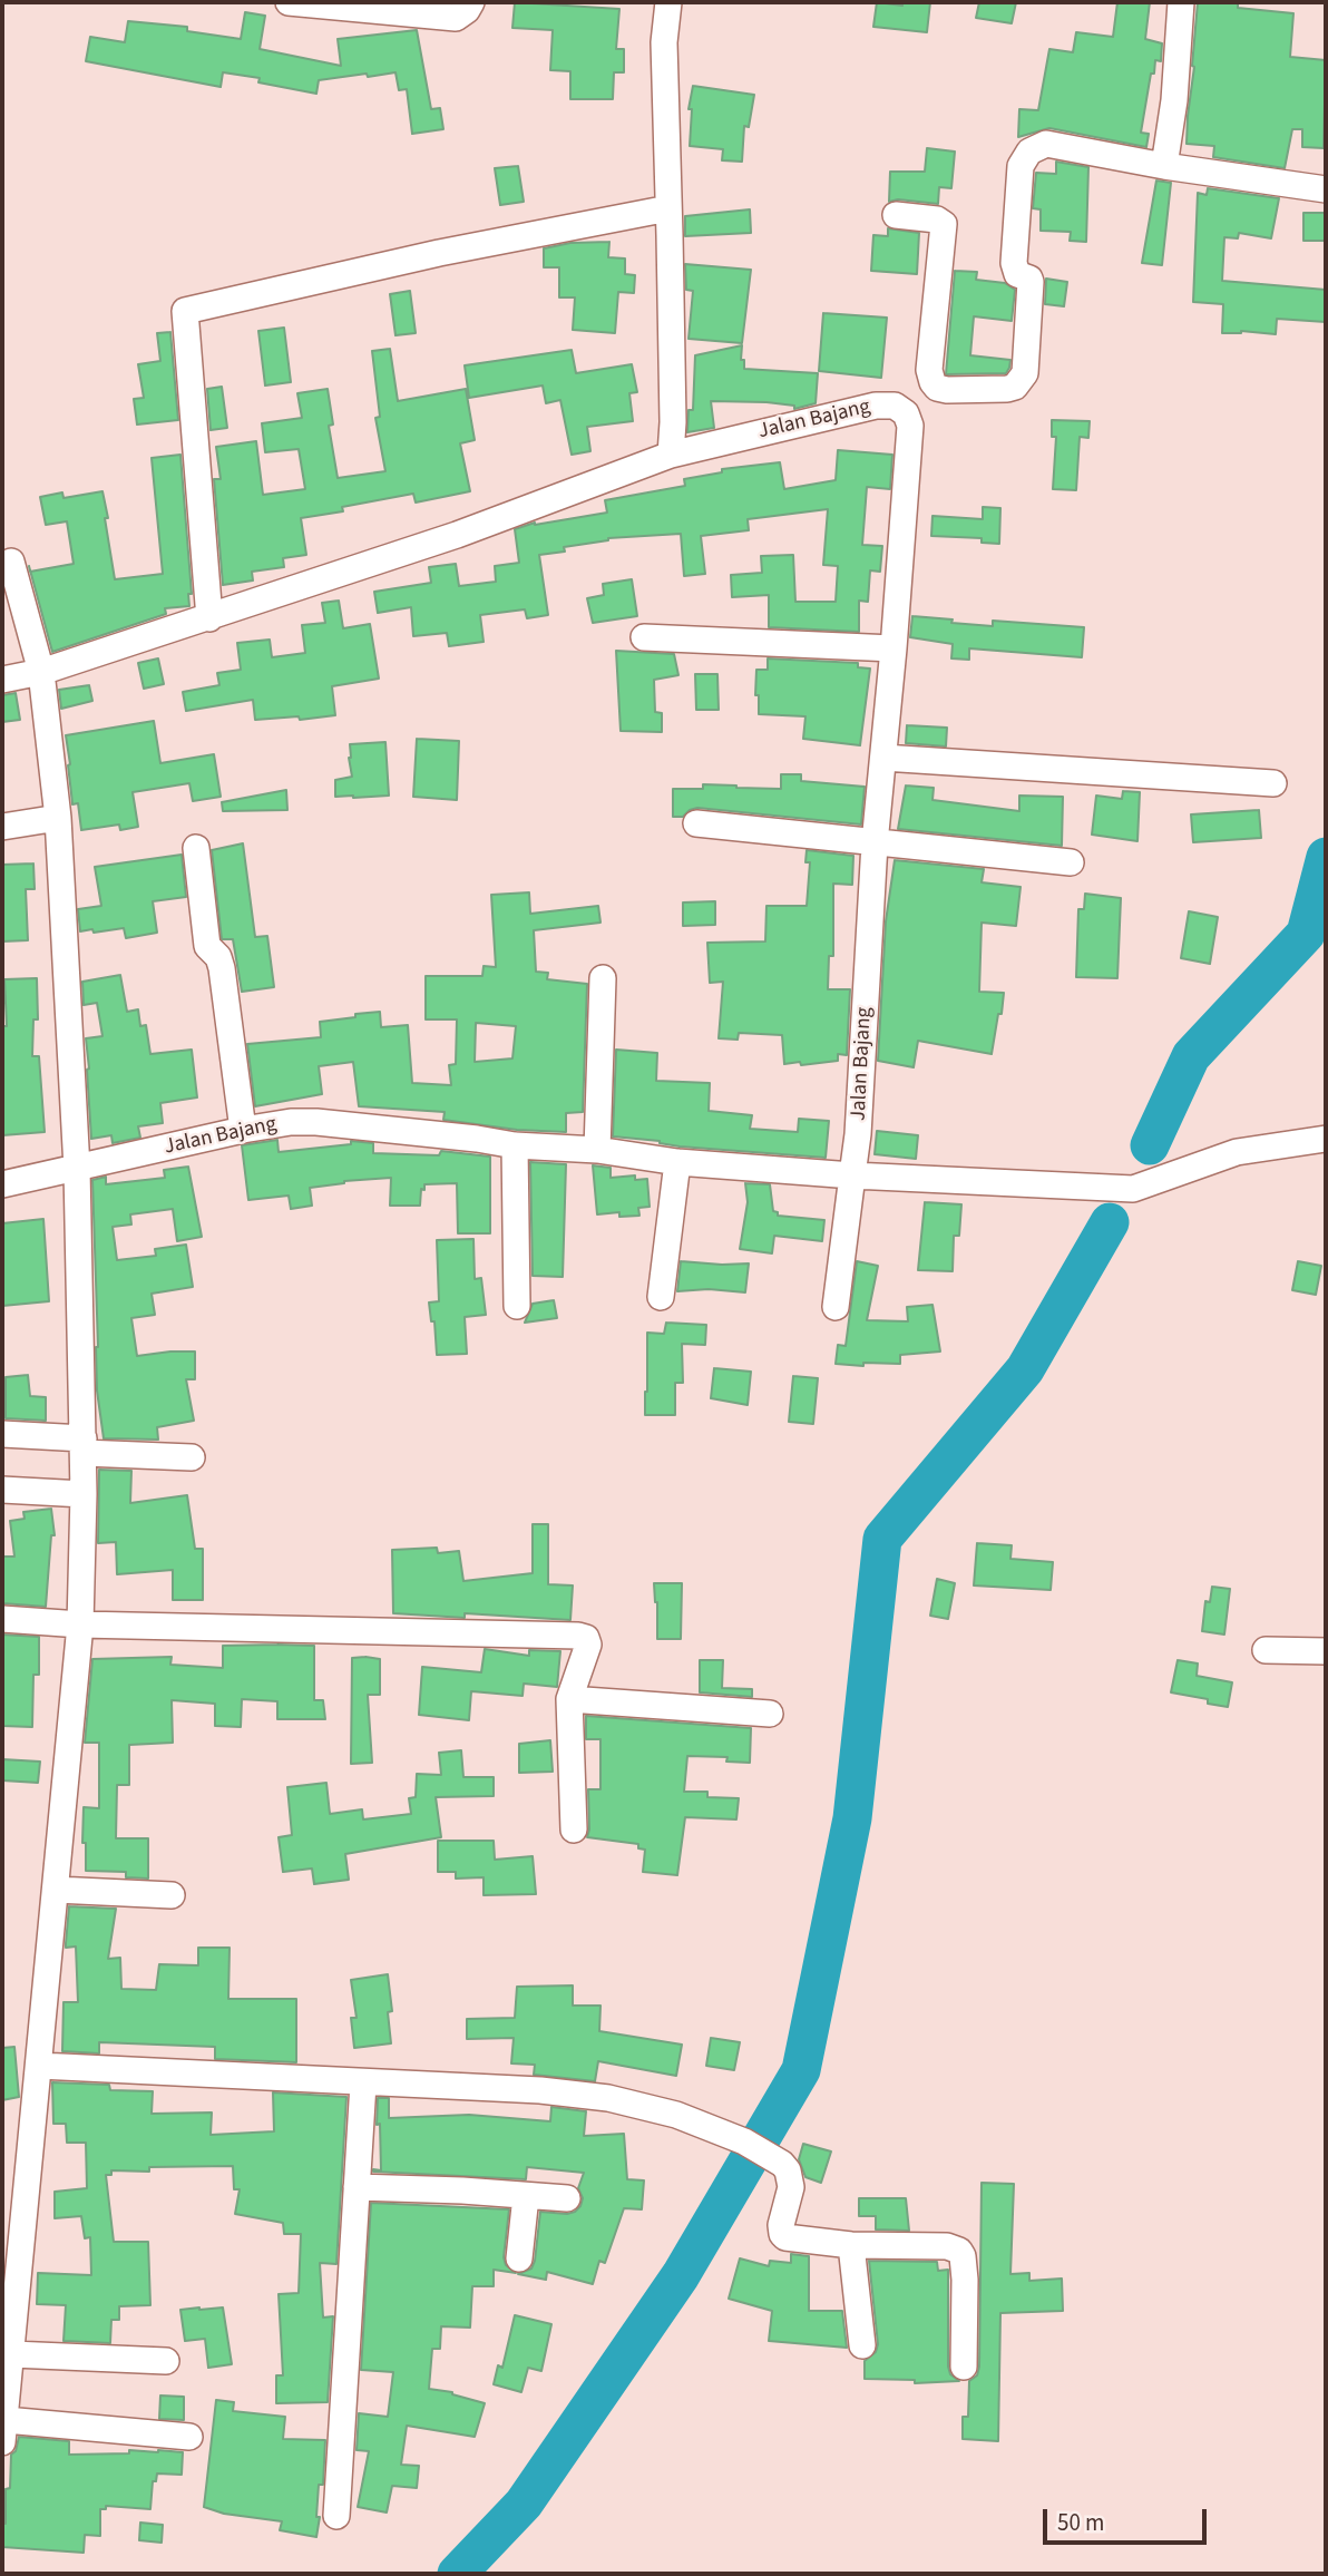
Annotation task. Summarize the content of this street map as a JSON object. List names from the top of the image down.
{
  "streets": {
    "street": ["Jalan Bajang"]
  },
  "scale_bar": "50 m"
}
